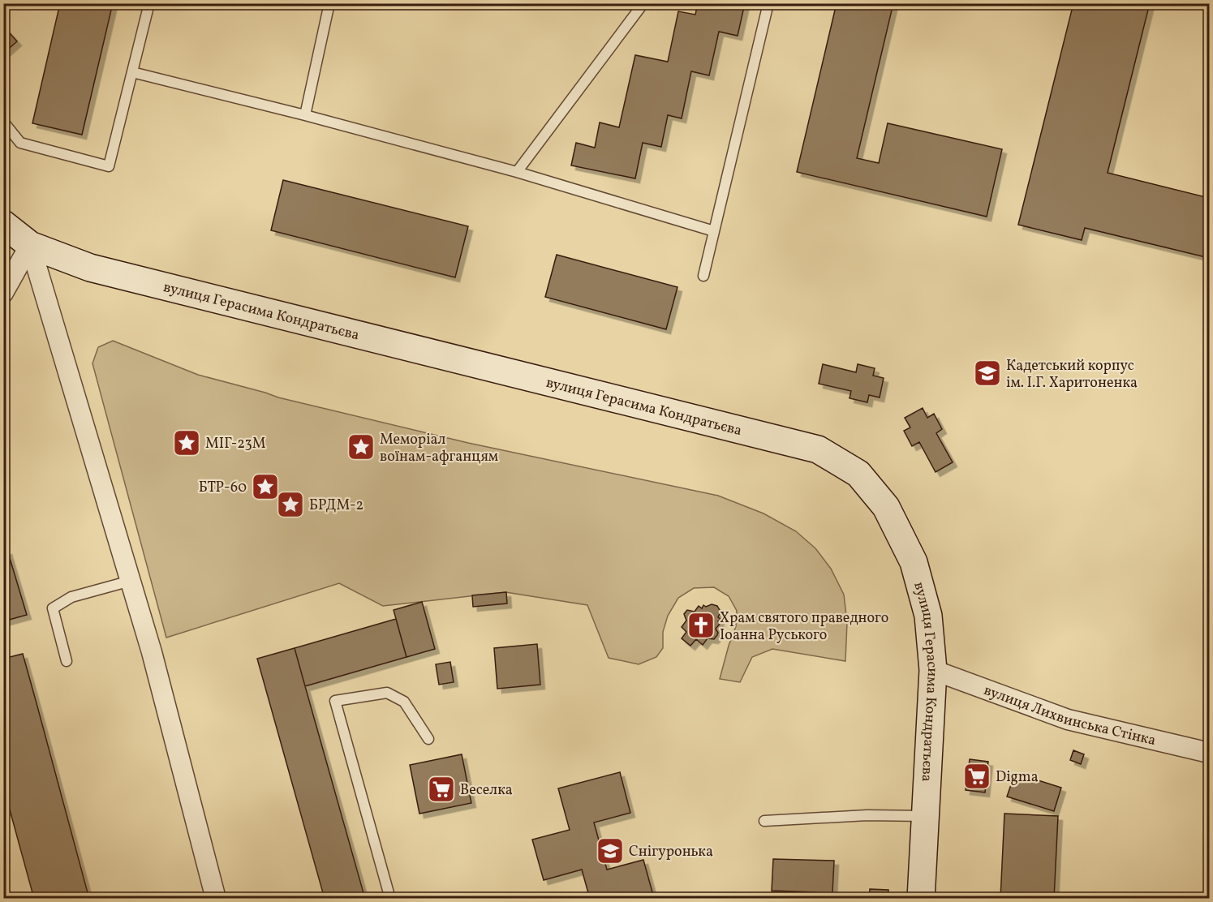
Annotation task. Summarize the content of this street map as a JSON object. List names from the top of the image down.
{
  "streets": {
    "main road": ["вулиця Герасима Кондратьєва"],
    "street": ["вулиця Лихвинська Стінка"]
  },
  "crossings": [
    ["вулиця Герасима Кондратьєва", "вулиця Лихвинська Стінка"]
  ],
  "places": {
    "school or university": ["Кадетський корпус ім. І.Г. Харитоненка", "Снігуронька"],
    "place": [
      "МІГ-23М",
      "Меморіал воїнам-афганцям",
      "БТР-60",
      "БРДМ-2"
    ],
    "church": ["Храм святого праведного Іоанна Руського"],
    "supermarket": ["Digma", "Веселка"]
  }
}
